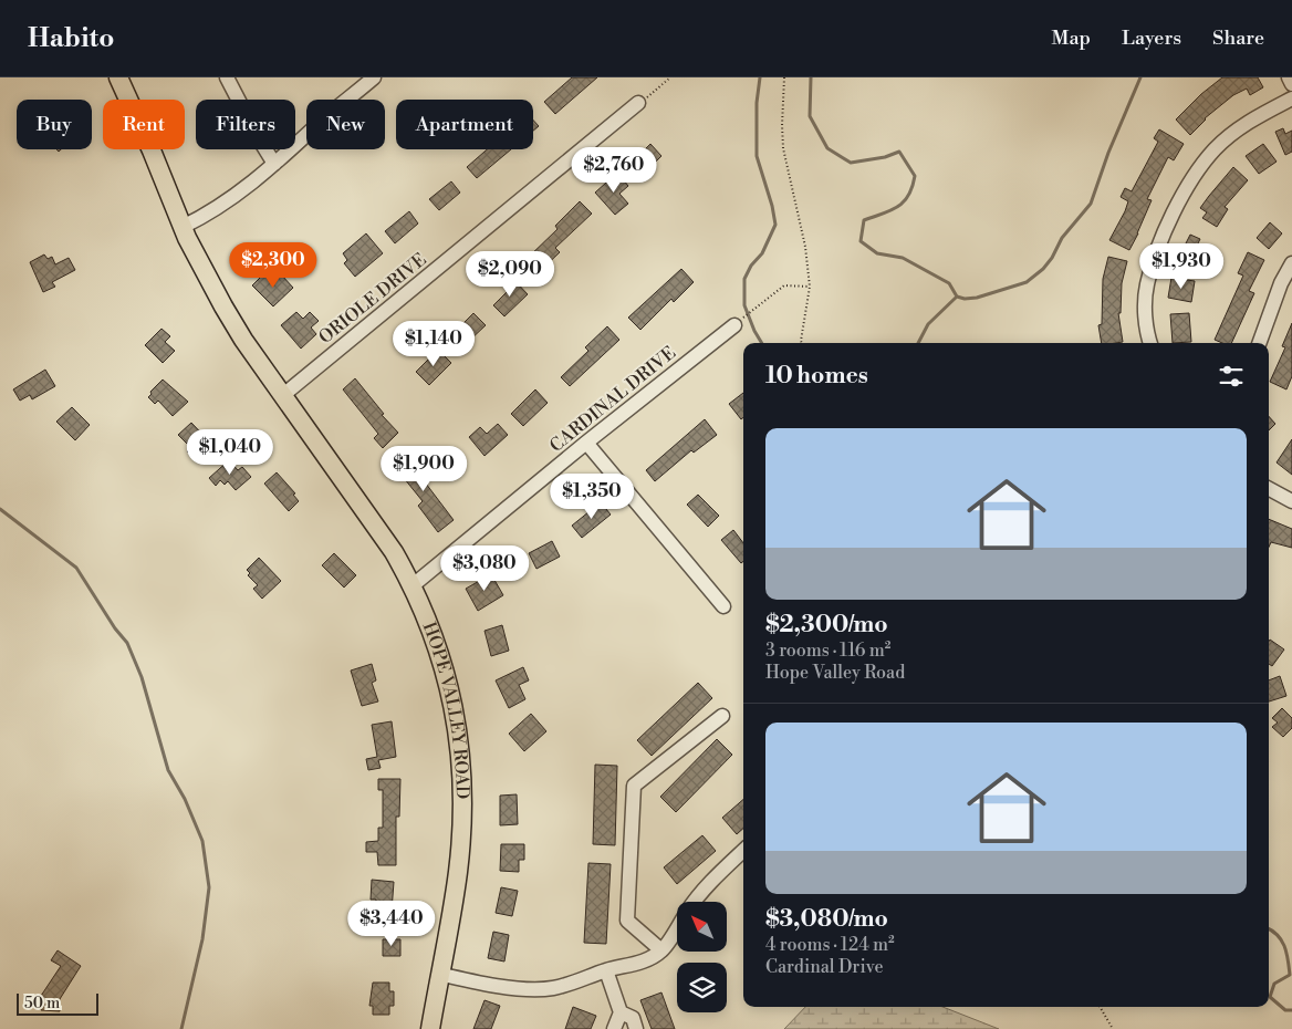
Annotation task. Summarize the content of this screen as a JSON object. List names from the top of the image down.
{
  "streets": {
    "main road": ["HOPE VALLEY ROAD"],
    "street": ["ORIOLE DRIVE", "CARDINAL DRIVE"]
  },
  "crossings": [
    ["ORIOLE DRIVE", "HOPE VALLEY ROAD"],
    ["CARDINAL DRIVE", "HOPE VALLEY ROAD"]
  ],
  "scale_bar": "50 m",
  "north": "top left",
  "page": {
    "header": "Habito",
    "nav": ["Map", "Layers", "Share"],
    "chip": [
      "Buy",
      "Rent",
      "Filters",
      "New",
      "Apartment"
    ],
    "price": [
      "$2,760",
      "$2,300",
      "$1,930",
      "$2,090",
      "$1,140",
      "$1,040",
      "$1,900",
      "$1,350",
      "$3,080",
      "$3,440"
    ],
    "heading": "10 homes",
    "list": [
      {
        "name": "$2,300/mo",
        "note": "3 rooms · 116 m² · Hope Valley Road"
      },
      {
        "name": "$3,080/mo",
        "note": "4 rooms · 124 m² · Cardinal Drive"
      }
    ],
    "scale": "50 m"
  }
}
